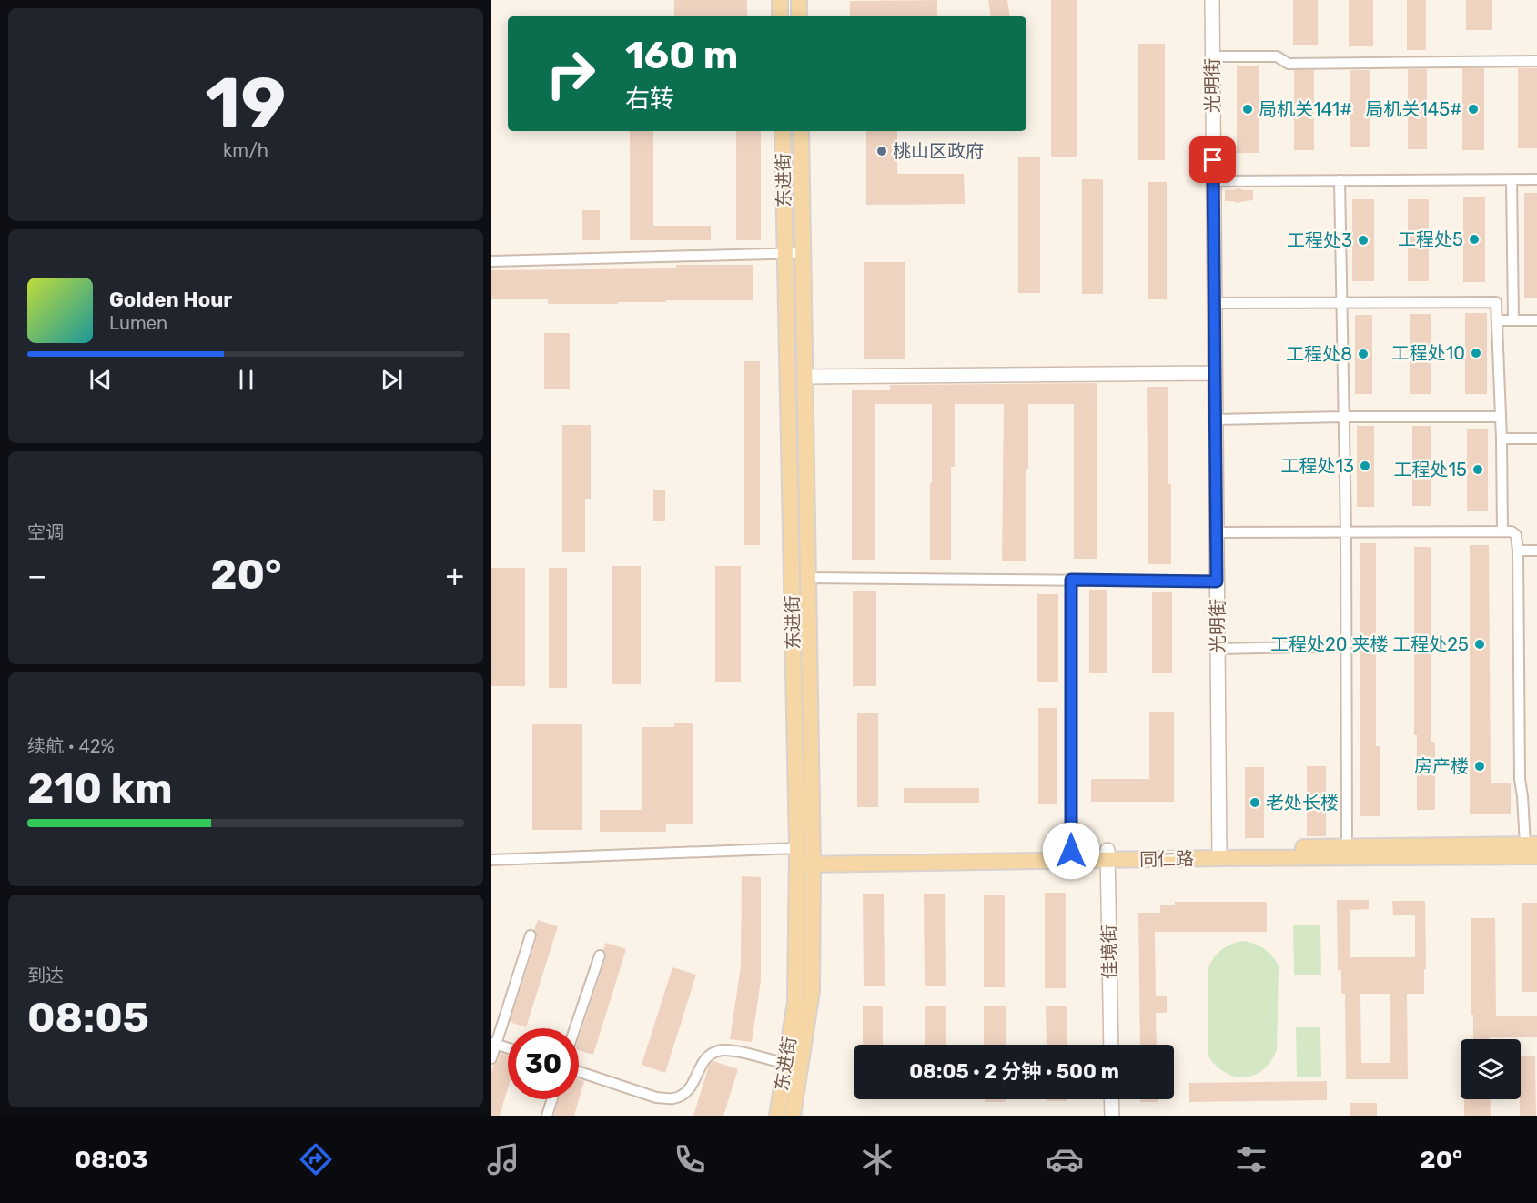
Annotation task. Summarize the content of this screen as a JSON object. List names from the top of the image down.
{
  "streets": {
    "main road": [
      "光明街",
      "东进街",
      "同仁路",
      "佳境街"
    ]
  },
  "crossings": [
    ["光明街", "同仁路"],
    ["东进街", "同仁路"],
    ["同仁路", "佳境街"]
  ],
  "places": [
    "局机关141#",
    "局机关145#",
    "桃山区政府",
    "工程处5",
    "工程处3",
    "工程处10",
    "工程处8",
    "工程处13",
    "工程处15",
    "工程处20 夹楼 工程处25",
    "房产楼",
    "老处长楼"
  ],
  "page": {
    "tile": [
      ["19", "km/h"],
      "空调",
      ["续航 · 42%", "210 km"],
      ["到达", "08:05"]
    ],
    "turn": ["160 m", "右转"],
    "song": ["Golden Hour", "Lumen"],
    "heat": ["−", "20°", "+"],
    "limit": "30",
    "trip": "08:05 · 2 分钟 · 500 m",
    "tabs": ["08:03", "20°"]
  }
}
